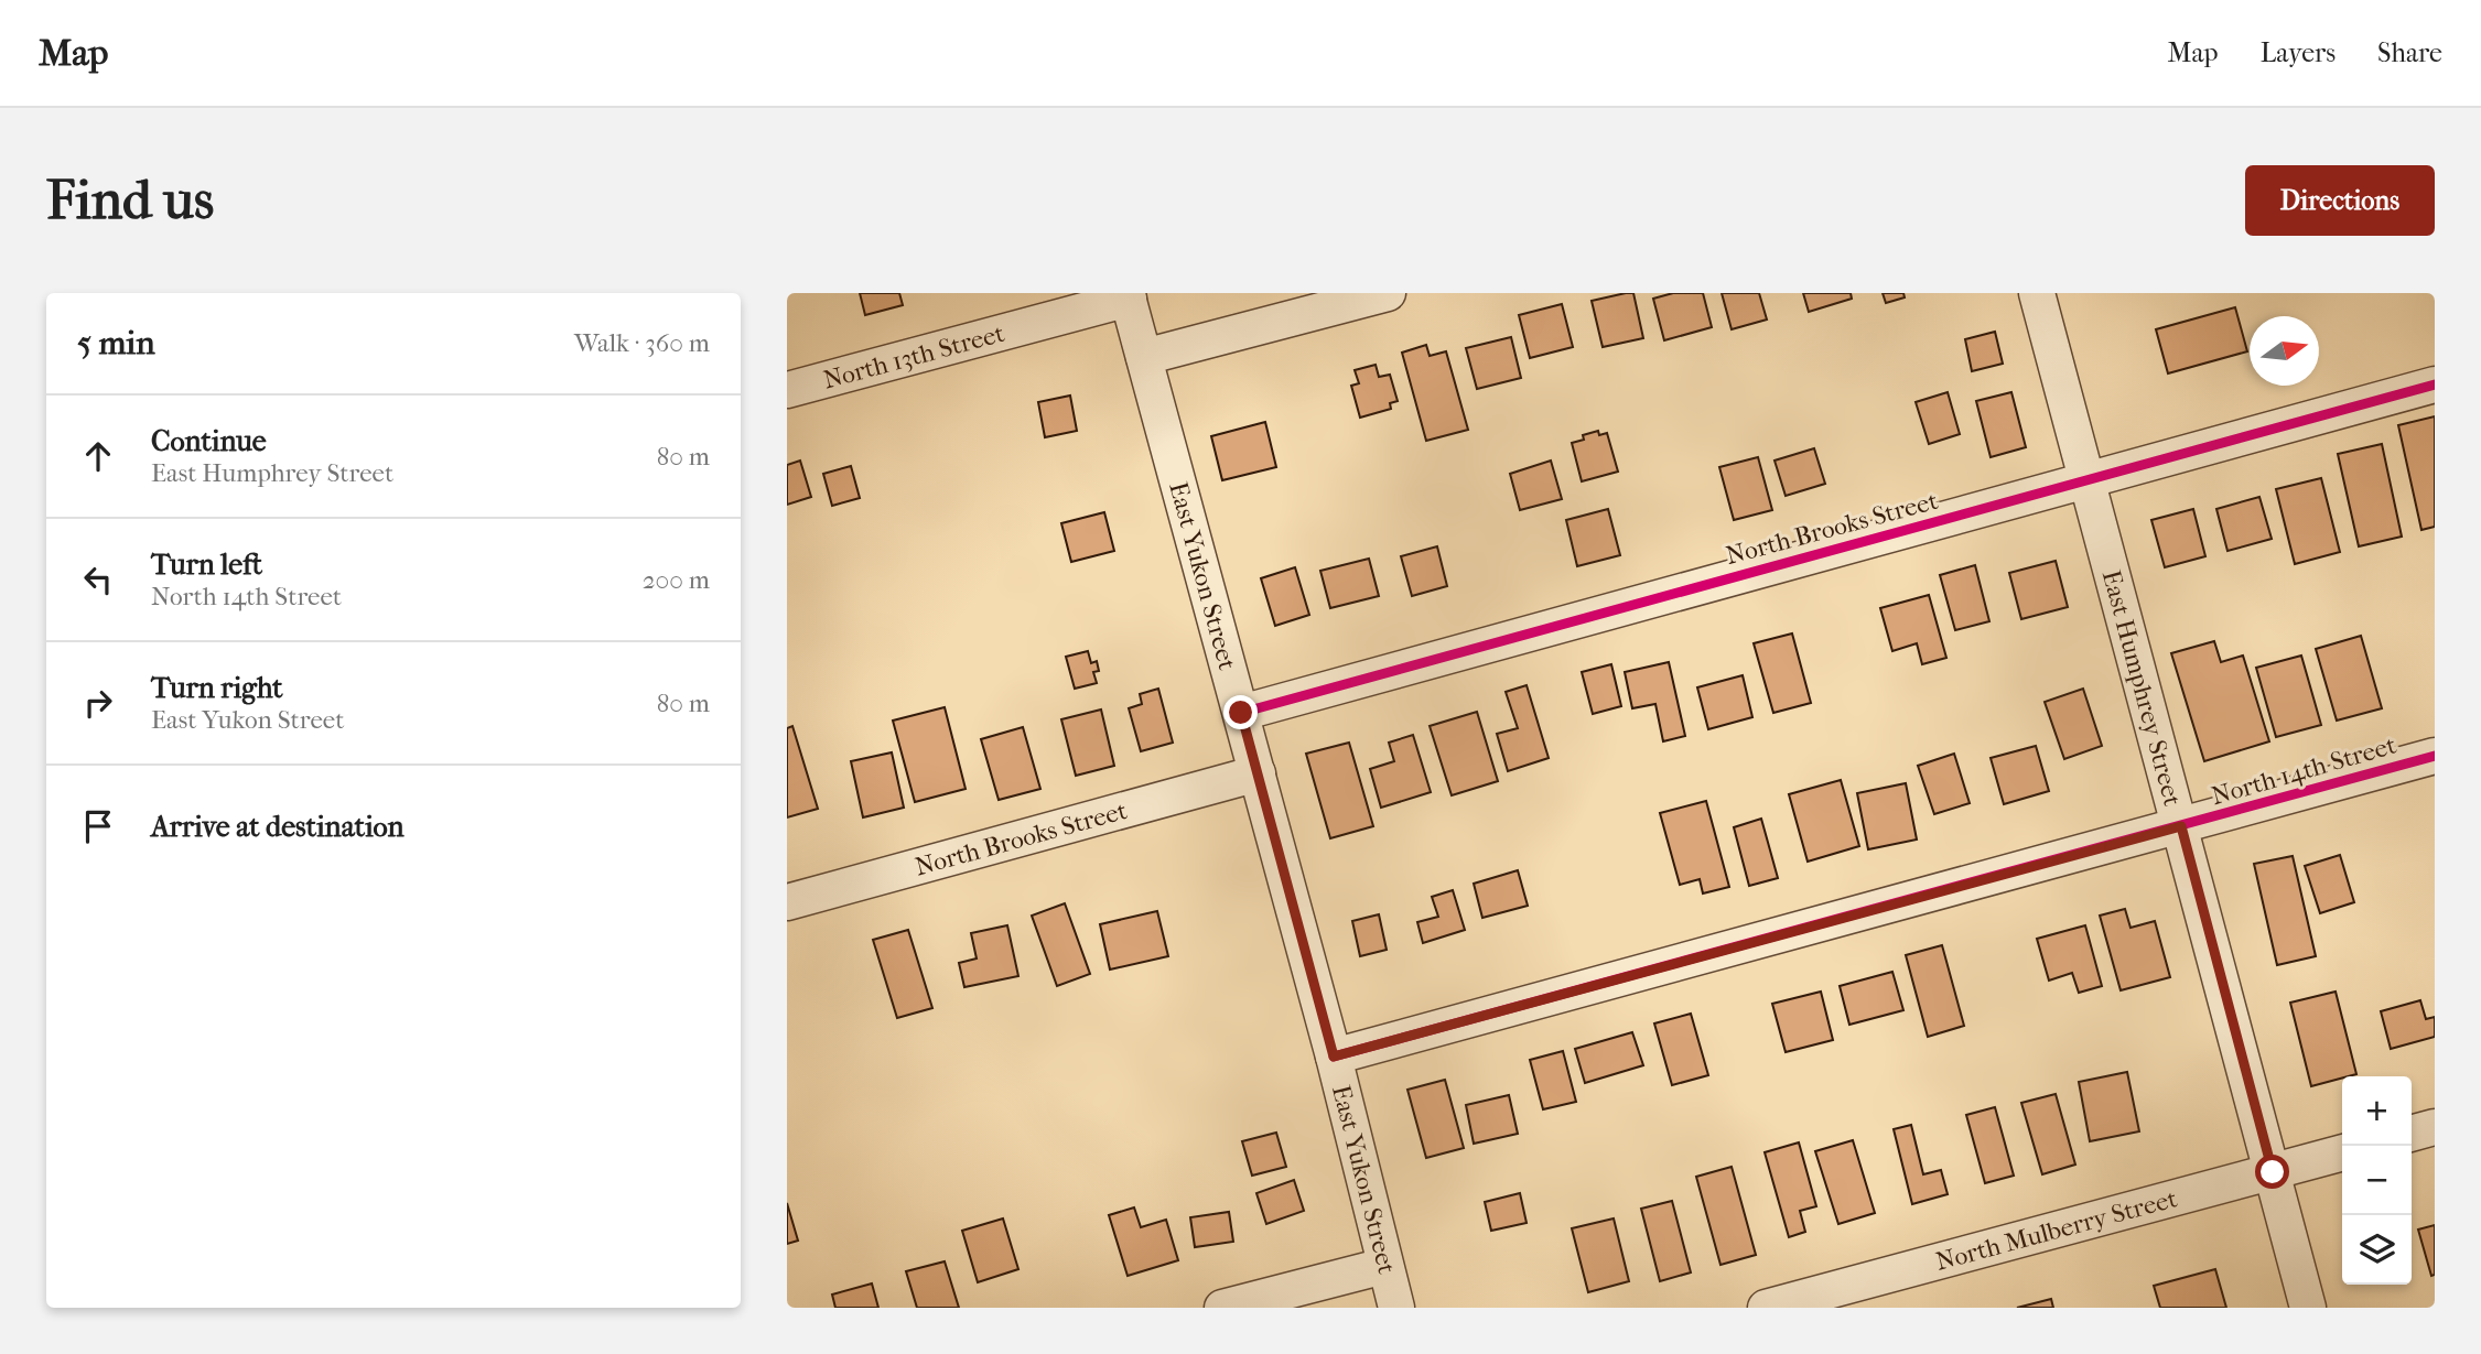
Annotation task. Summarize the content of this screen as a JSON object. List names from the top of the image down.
{
  "streets": {
    "street": [
      "North 13th Street",
      "North Brooks Street",
      "East Yukon Street",
      "East Humphrey Street",
      "North 14th Street",
      "North Mulberry Street"
    ]
  },
  "crossings": [
    ["North 13th Street", "East Yukon Street"],
    ["North Brooks Street", "East Yukon Street"],
    ["North Brooks Street", "East Humphrey Street"],
    ["East Yukon Street", "North 14th Street"],
    ["East Humphrey Street", "North 14th Street"],
    ["East Humphrey Street", "North Mulberry Street"]
  ],
  "north": "right",
  "page": {
    "header": "Map",
    "nav": ["Map", "Layers", "Share"],
    "buttons": "Directions",
    "title": "Find us",
    "heading": ["5 min", "Walk · 360 m"],
    "list": [
      ["Continue", "East Humphrey Street", "80 m"],
      ["Turn left", "North 14th Street", "200 m"],
      ["Turn right", "East Yukon Street", "80 m"],
      "Arrive at destination"
    ],
    "map_buttons": ["+", "−"]
  }
}
